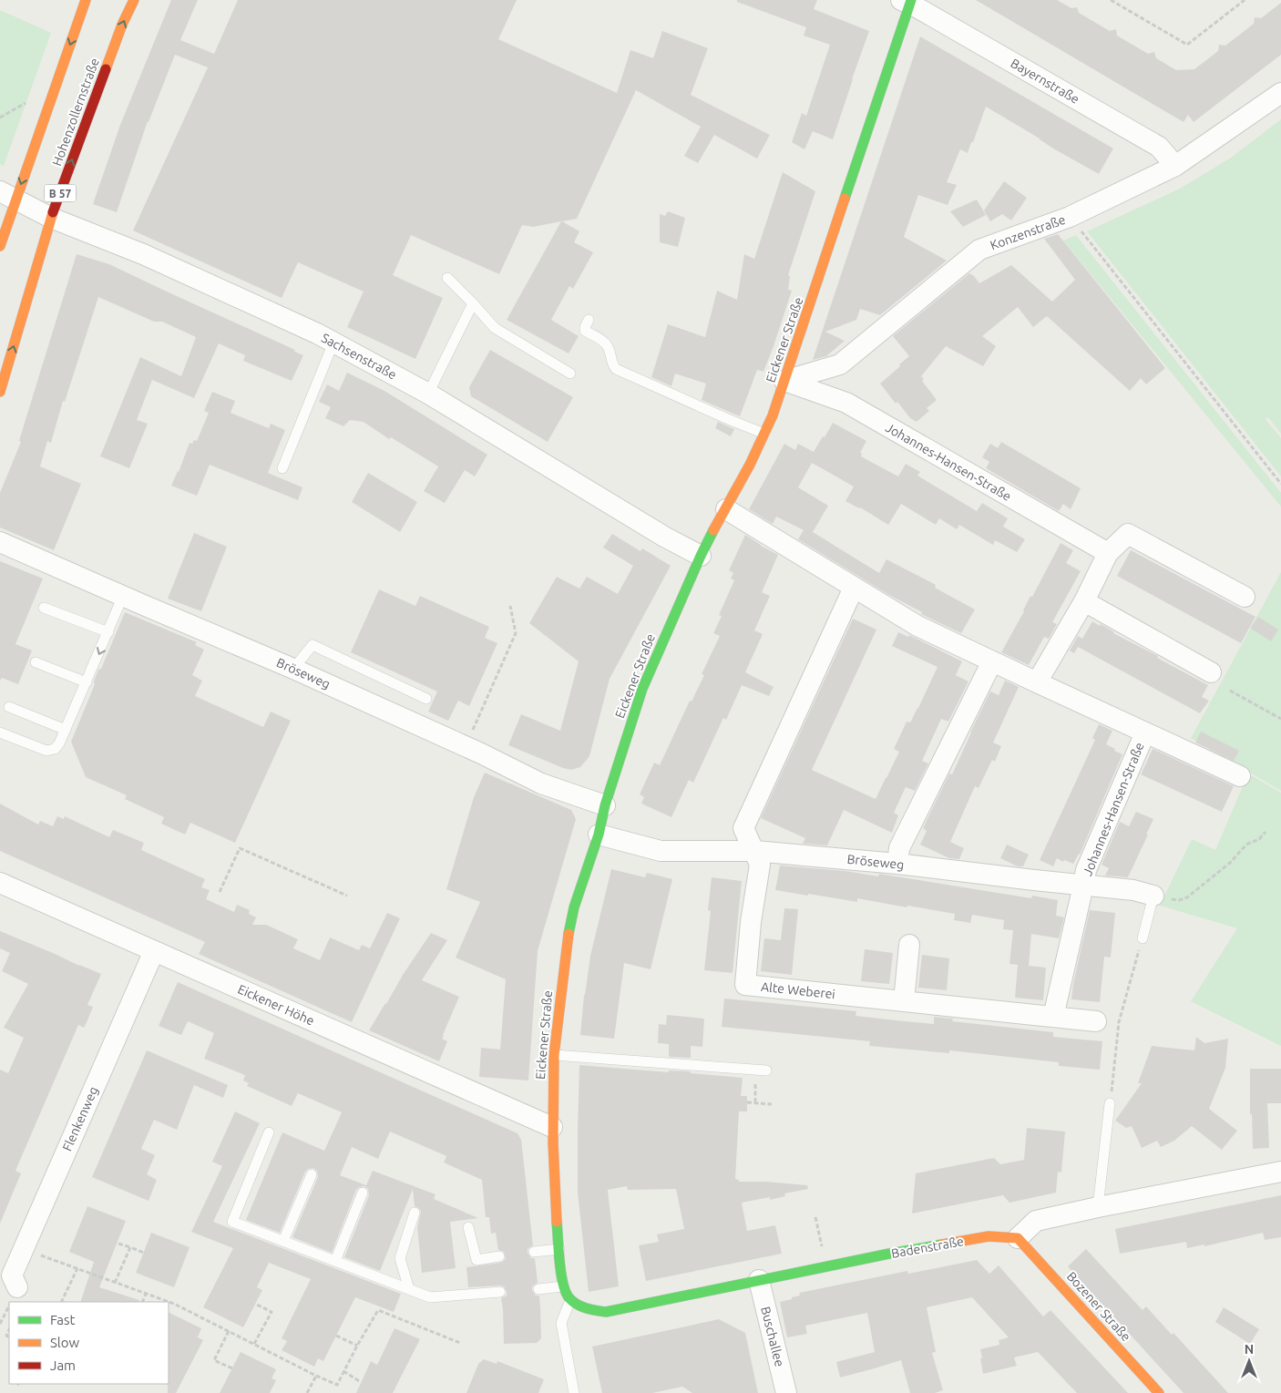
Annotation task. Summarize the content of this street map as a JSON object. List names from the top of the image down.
{
  "streets": {
    "street": [
      "Bayernstraße",
      "Hohenzollernstraße",
      "B 57",
      "Konzenstraße",
      "Eickener Straße",
      "Sachsenstraße",
      "Johannes-Hansen-Straße",
      "Bröseweg",
      "Alte Weberei",
      "Eickener Höhe",
      "Flenkenweg",
      "Badenstraße",
      "Bozener Straße",
      "Buschallee"
    ]
  },
  "crossings": [
    ["Bayernstraße", "Konzenstraße"],
    ["Bayernstraße", "Eickener Straße"],
    ["Hohenzollernstraße", "Sachsenstraße"],
    ["Konzenstraße", "Eickener Straße"],
    ["Konzenstraße", "Johannes-Hansen-Straße"],
    ["Eickener Straße", "Sachsenstraße"],
    ["Eickener Straße", "Johannes-Hansen-Straße"],
    ["Eickener Straße", "Bröseweg"],
    ["Eickener Straße", "Eickener Höhe"],
    ["Eickener Straße", "Badenstraße"],
    ["Johannes-Hansen-Straße", "Bröseweg"],
    ["Bröseweg", "Alte Weberei"],
    ["Eickener Höhe", "Flenkenweg"],
    ["Badenstraße", "Bozener Straße"],
    ["Badenstraße", "Buschallee"]
  ],
  "legend": ["Fast", "Slow", "Jam"],
  "north": "top"
}
